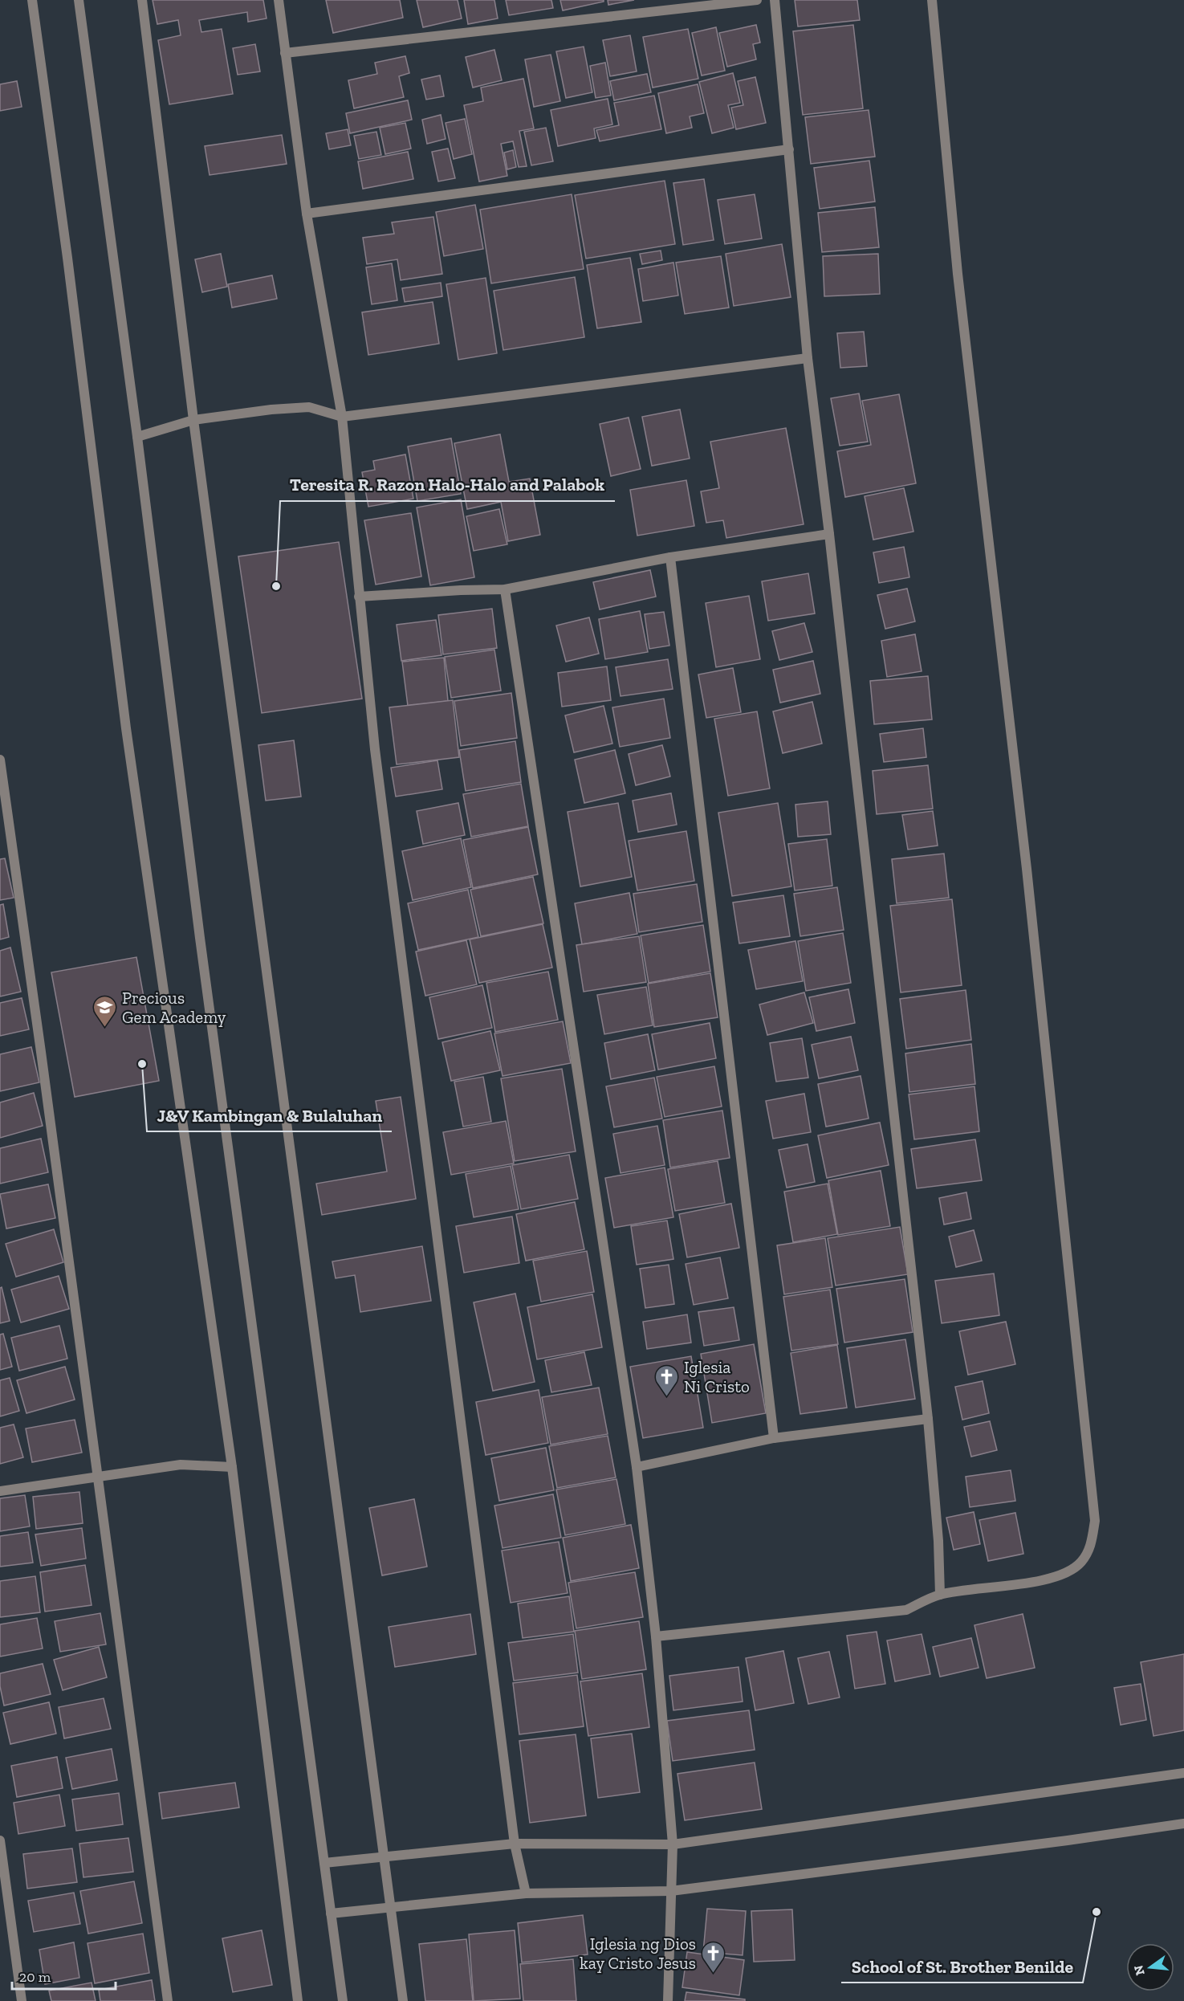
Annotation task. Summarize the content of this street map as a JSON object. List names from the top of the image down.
{
  "places": {
    "other": ["Teresita R. Razon Halo-Halo and Palabok", "J&V Kambingan & Bulaluhan", "School of St. Brother Benilde"],
    "school or university": ["Precious Gem Academy"],
    "church": ["Iglesia Ni Cristo", "Iglesia ng Dios kay Cristo Jesus"]
  },
  "scale_bar": "20 m",
  "north": "left"
}
